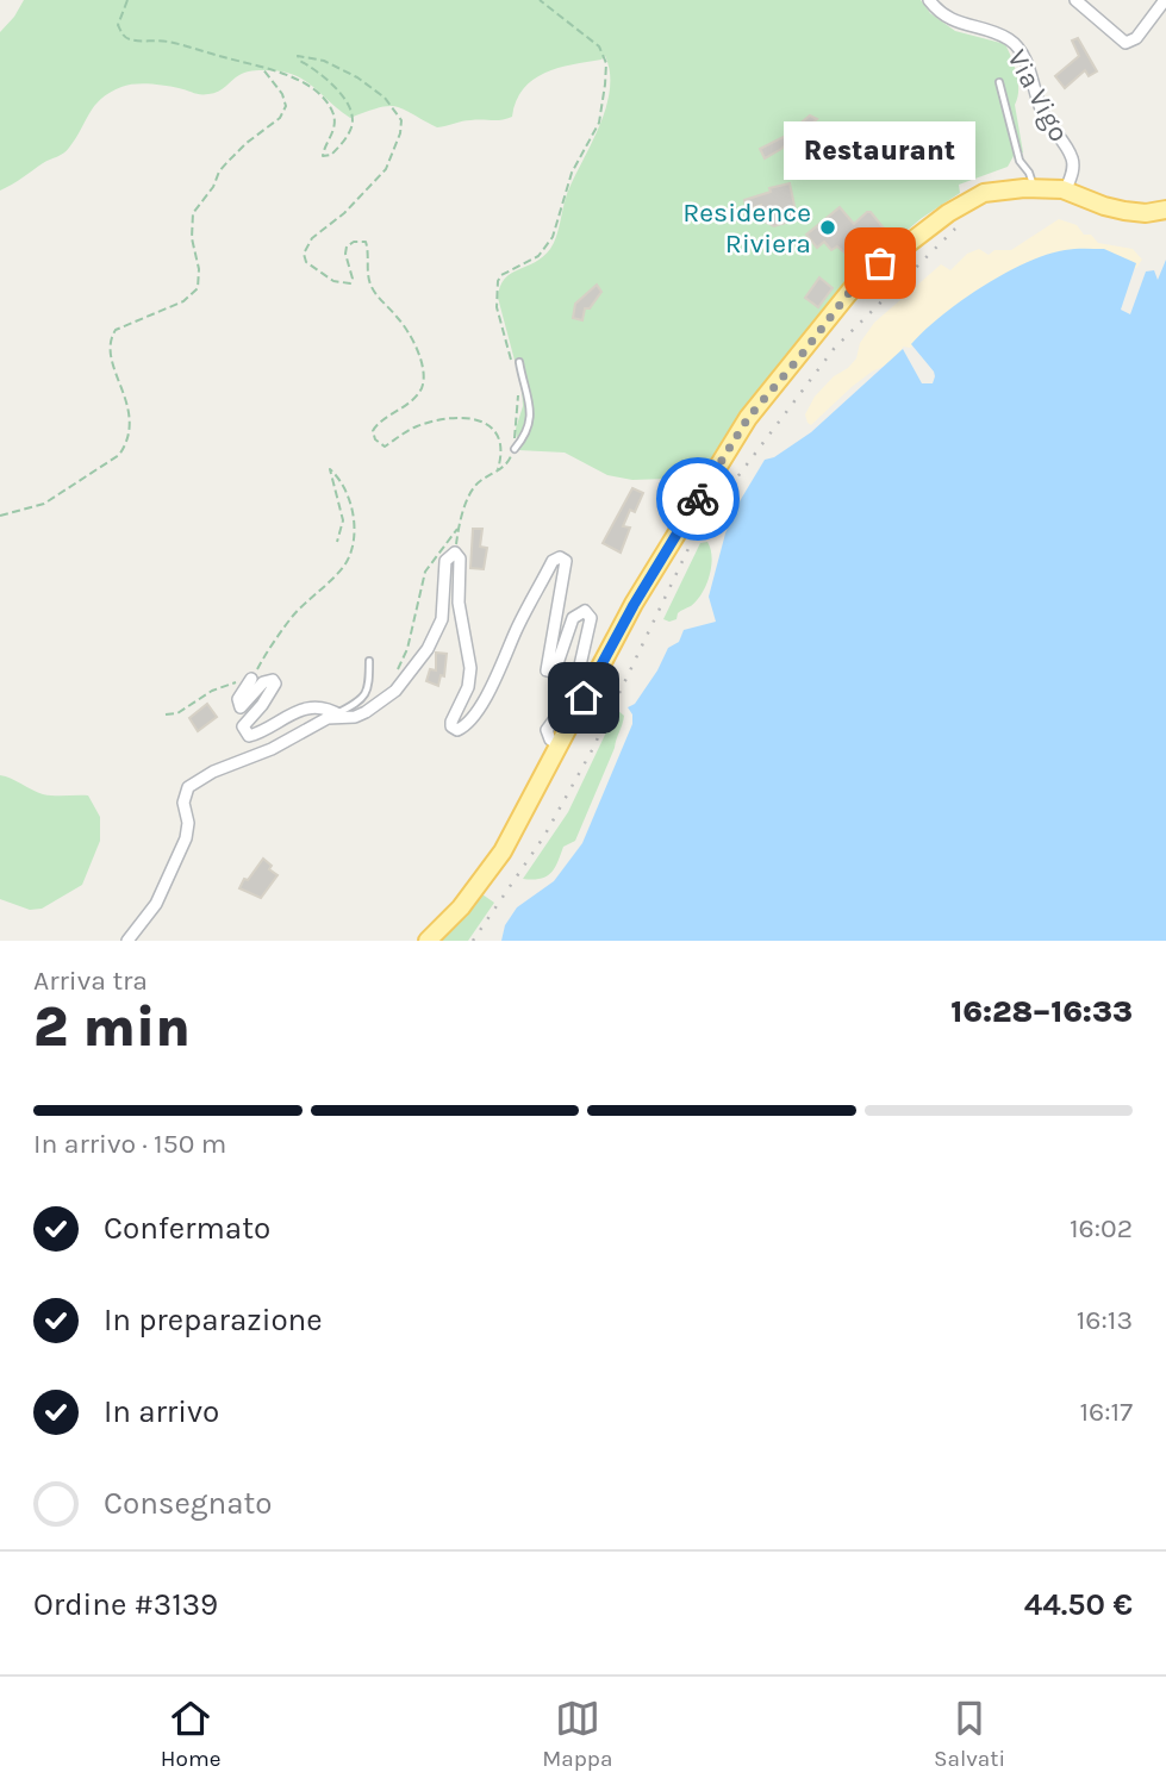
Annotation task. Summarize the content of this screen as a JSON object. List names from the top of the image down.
{
  "streets": {
    "street": ["Via Vigo"]
  },
  "places": ["Residence Riviera", "Restaurant"],
  "page": {
    "bubble": "Restaurant",
    "heading": ["2 min", "Arriva tra", "16:28–16:33"],
    "panel": ["Ordine #3139", "44.50 €"],
    "bar": "In arrivo · 150 m",
    "list": [
      ["Confermato", "16:02"],
      ["In preparazione", "16:13"],
      ["In arrivo", "16:17"],
      "Consegnato"
    ],
    "tabs": ["Home", "Mappa", "Salvati"]
  }
}
